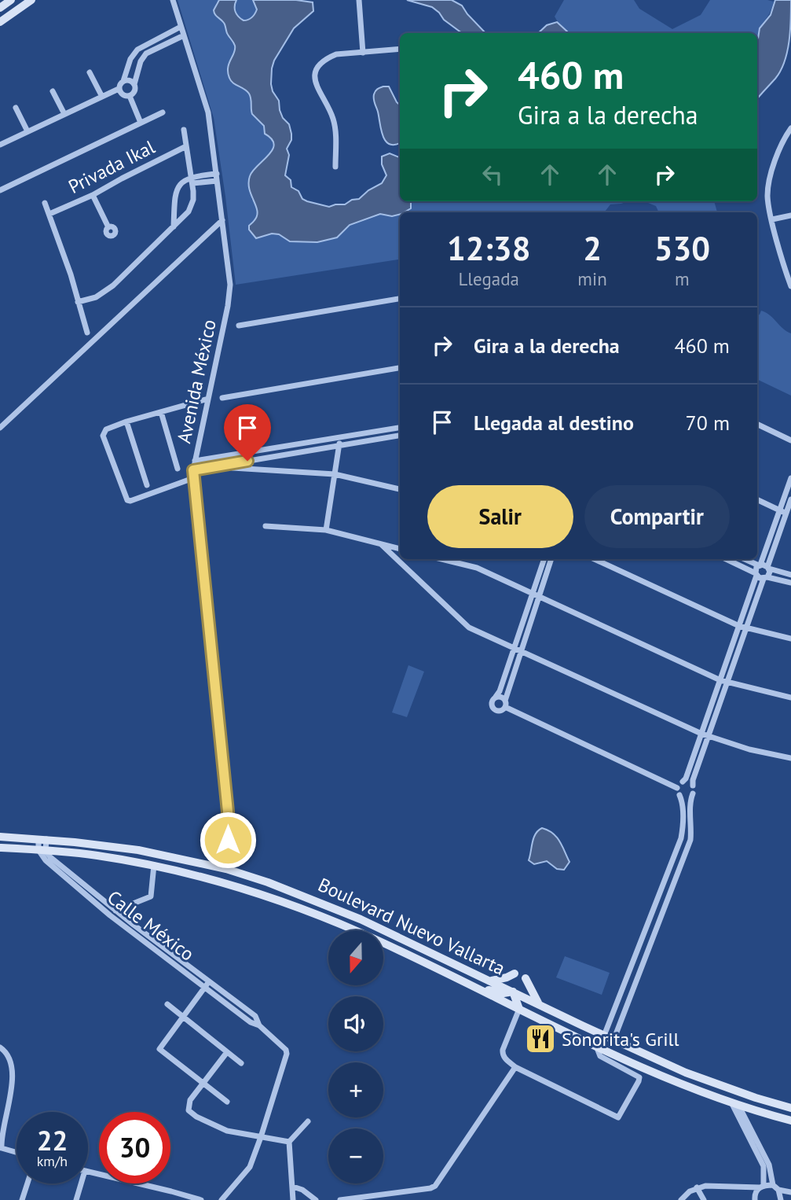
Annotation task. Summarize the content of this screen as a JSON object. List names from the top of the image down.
{
  "streets": {
    "main road": ["Boulevard Nuevo Vallarta"],
    "street": ["Privada Ikal", "Avenida México", "Calle México"]
  },
  "crossings": [
    ["Avenida México", "Boulevard Nuevo Vallarta"],
    ["Calle México", "Boulevard Nuevo Vallarta"]
  ],
  "places": {
    "restaurant": ["Sonorita's Grill"]
  },
  "north": "bottom",
  "page": {
    "turn": ["460 m", "Gira a la derecha"],
    "eta": [
      "12:38",
      "Llegada",
      "2",
      "min",
      "530",
      "m"
    ],
    "list": [
      {
        "name": "Gira a la derecha",
        "value": "460 m"
      },
      {
        "name": "Llegada al destino",
        "value": "70 m"
      }
    ],
    "buttons": ["Salir", "Compartir"],
    "map_buttons": ["+", "−"],
    "speed": "22 km/h",
    "limit": "30"
  }
}
